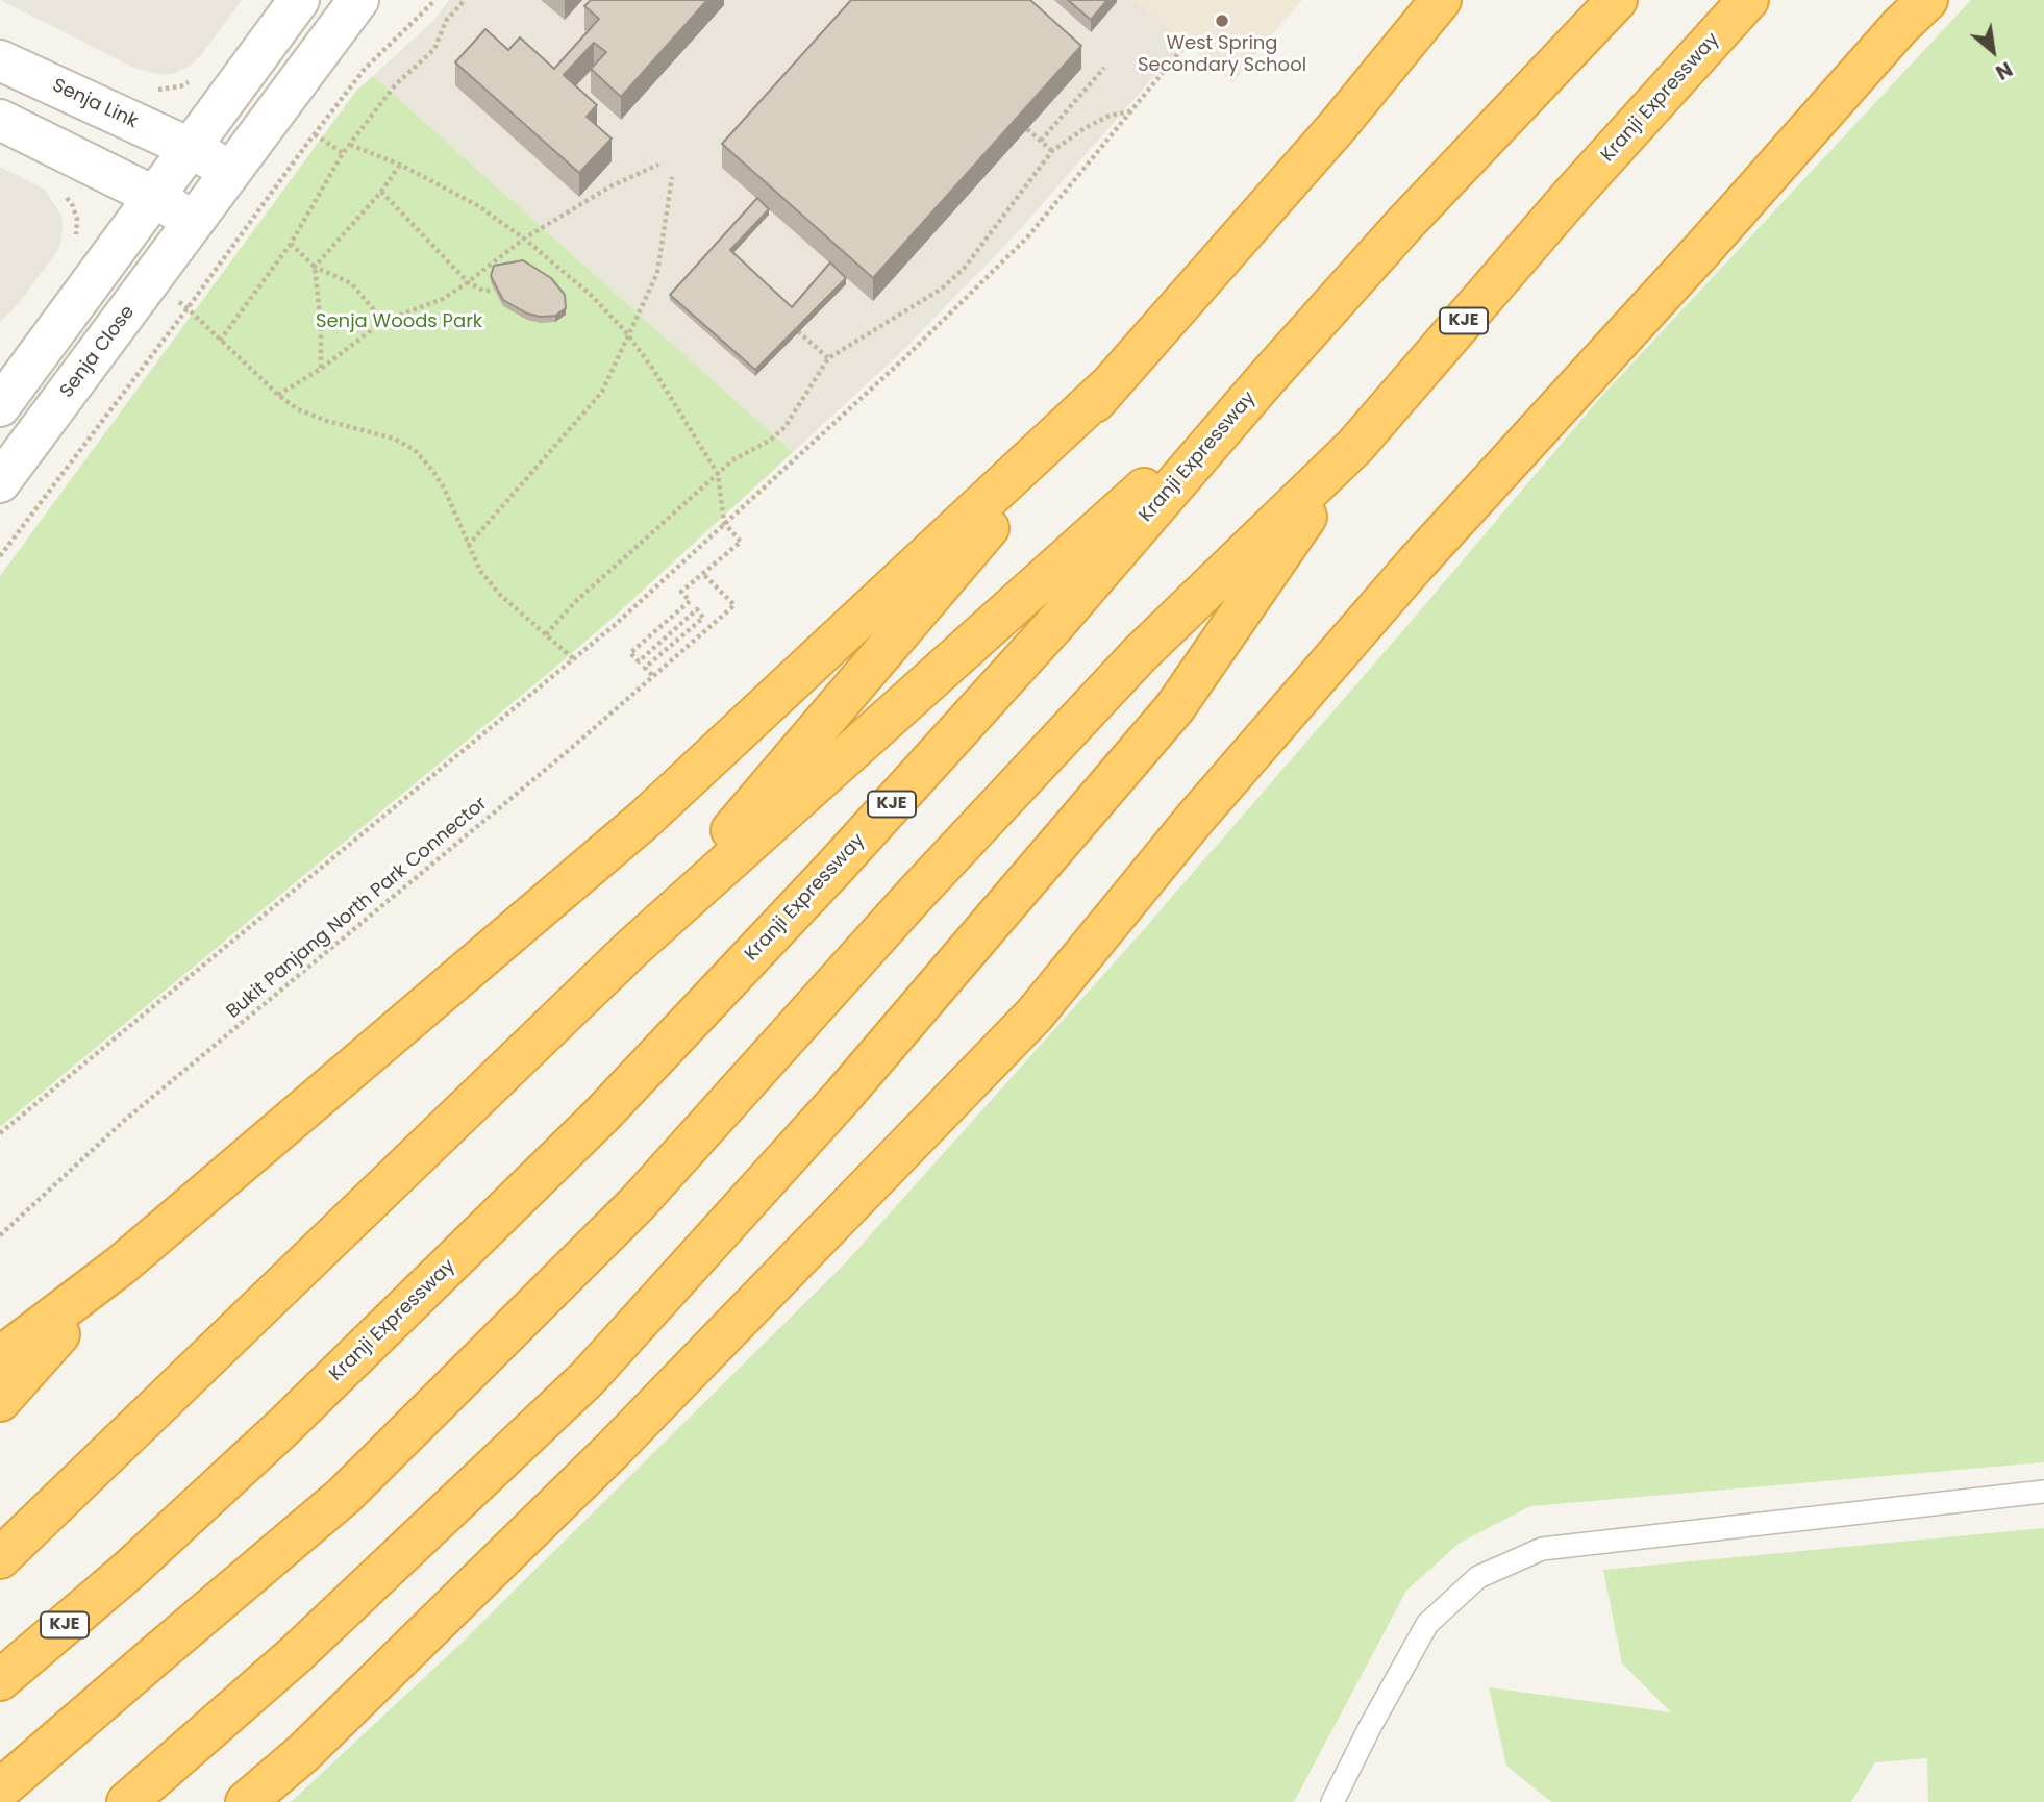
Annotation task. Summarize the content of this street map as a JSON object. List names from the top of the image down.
{
  "streets": {
    "highway": ["Kranji Expressway", "KJE"],
    "street": ["Senja Link", "Senja Close"],
    "path": ["Bukit Panjang North Park Connector"]
  },
  "crossings": [
    ["Kranji Expressway", "KJE"]
  ],
  "parks": ["Senja Woods Park"],
  "places": ["West Spring Secondary School"],
  "north": "bottom right"
}
